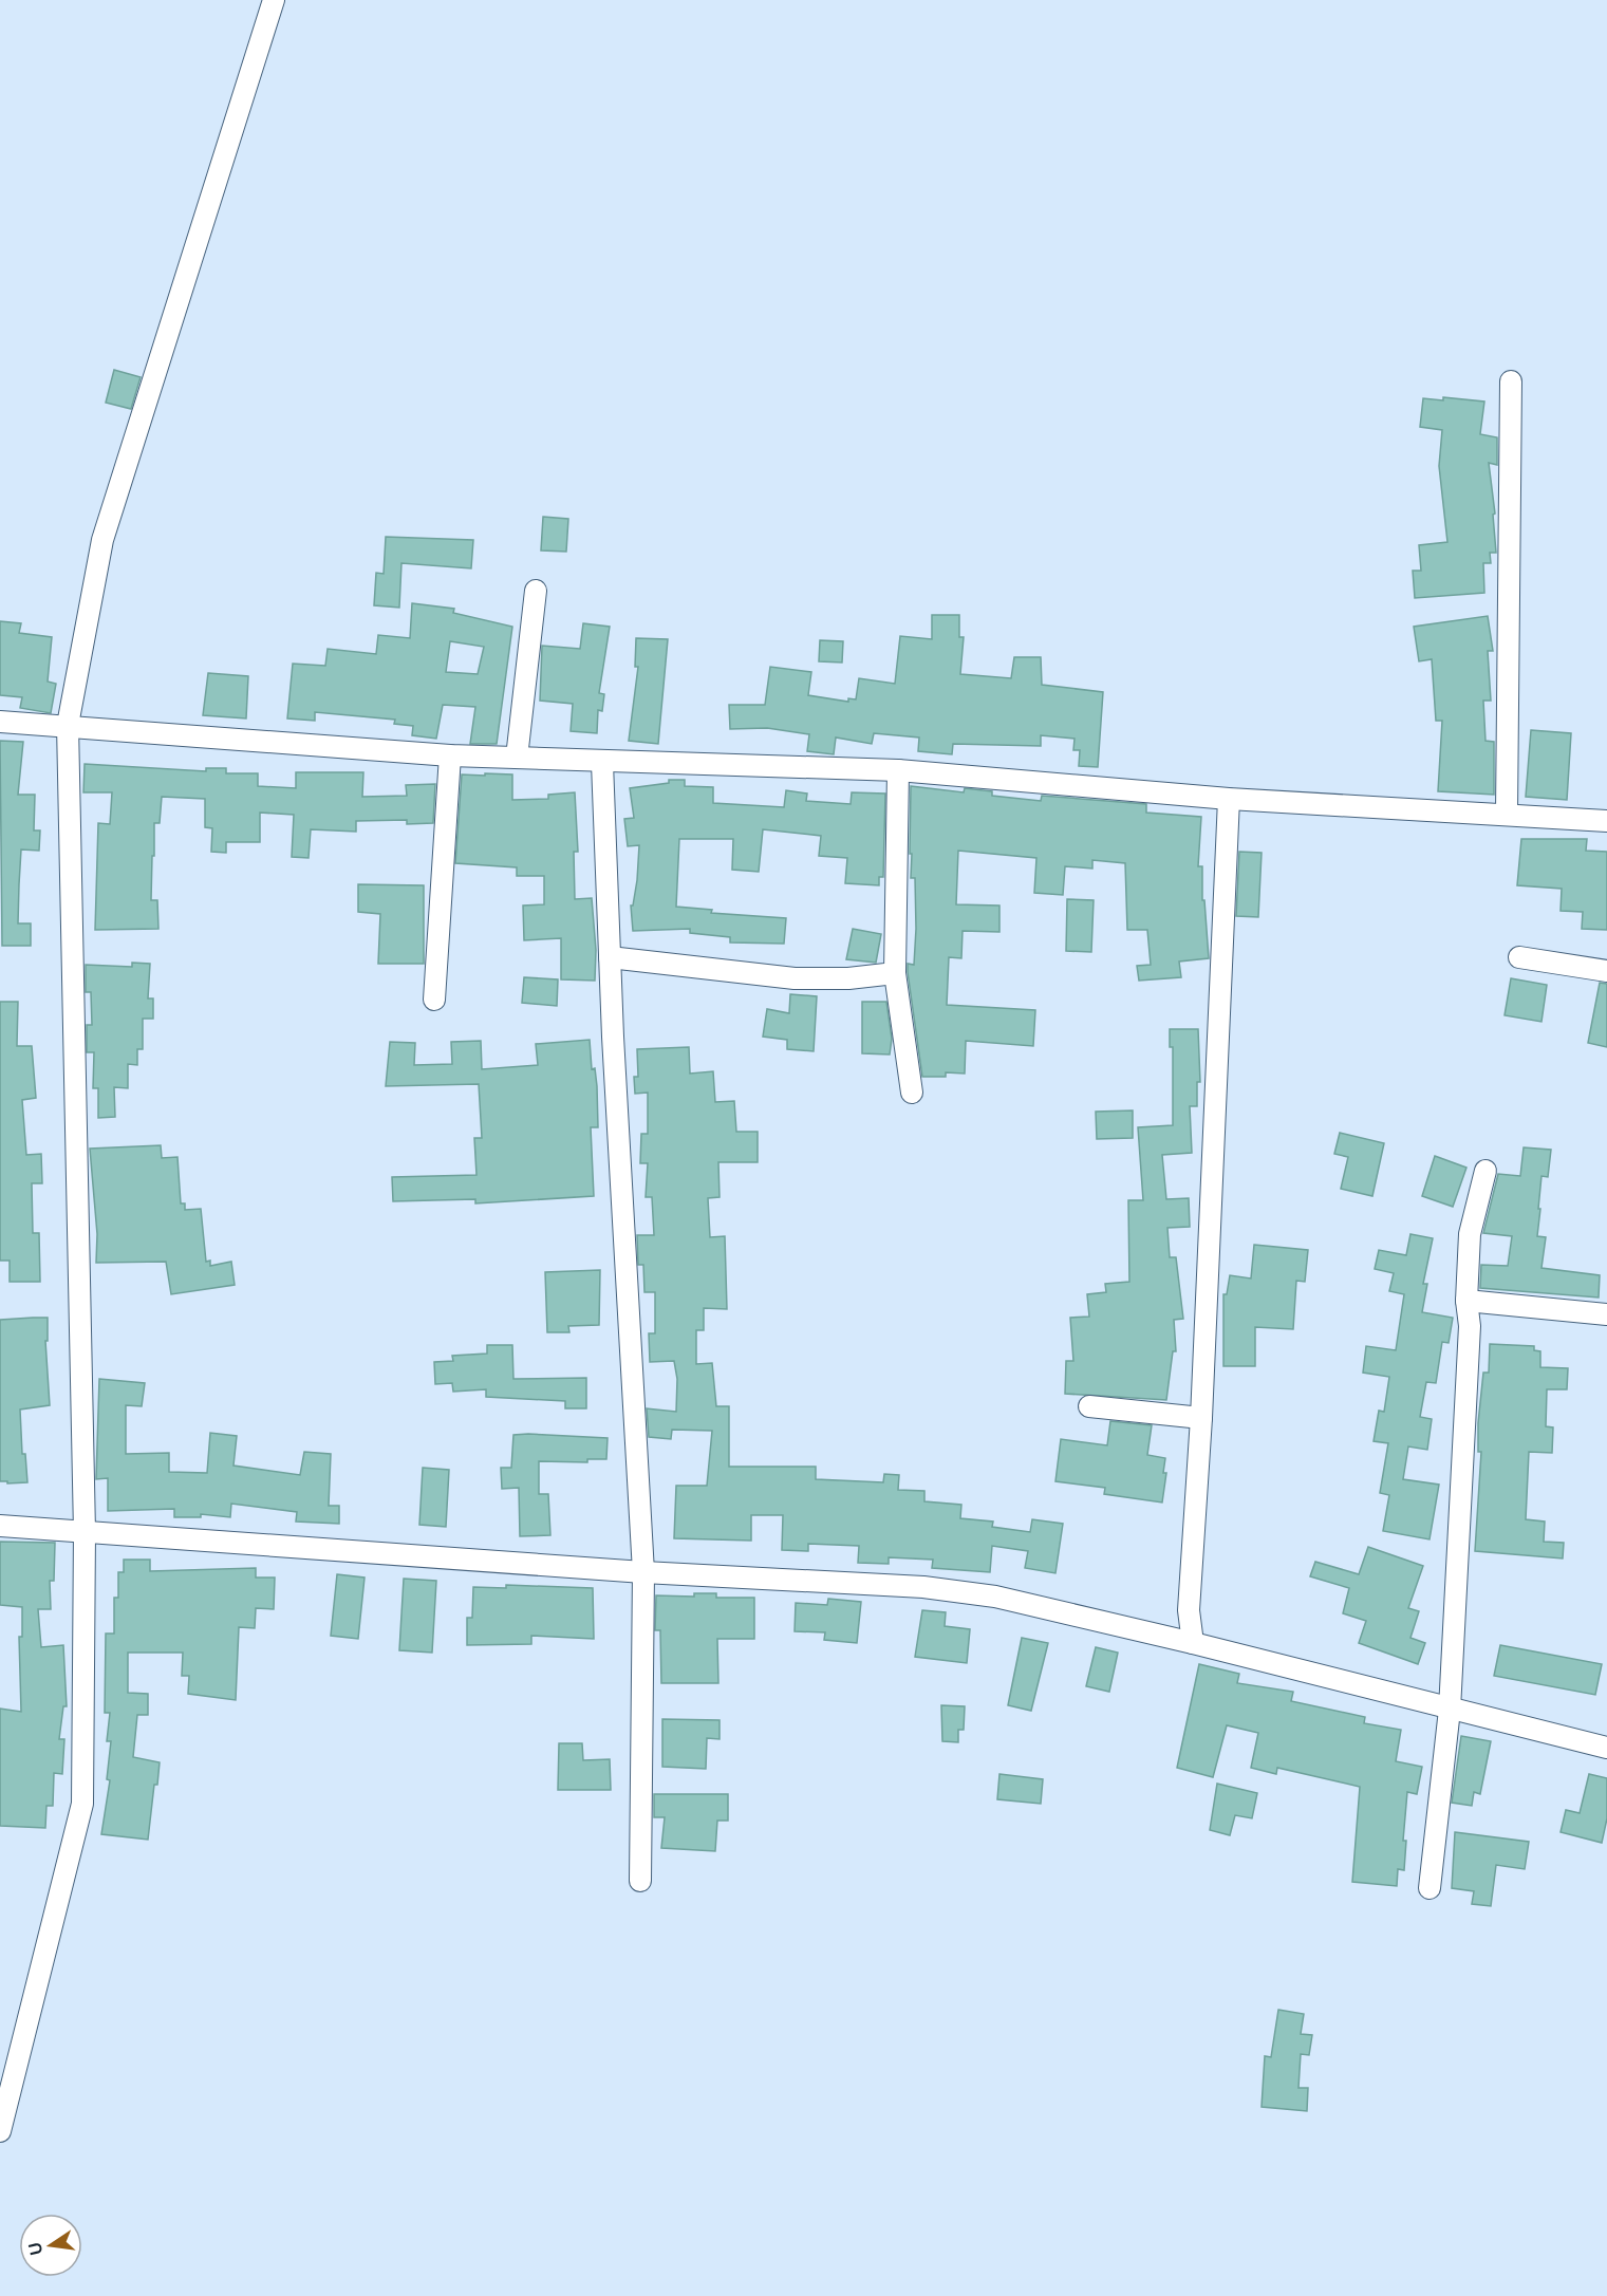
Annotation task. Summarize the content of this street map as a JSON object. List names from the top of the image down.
{
  "north": "left"
}
